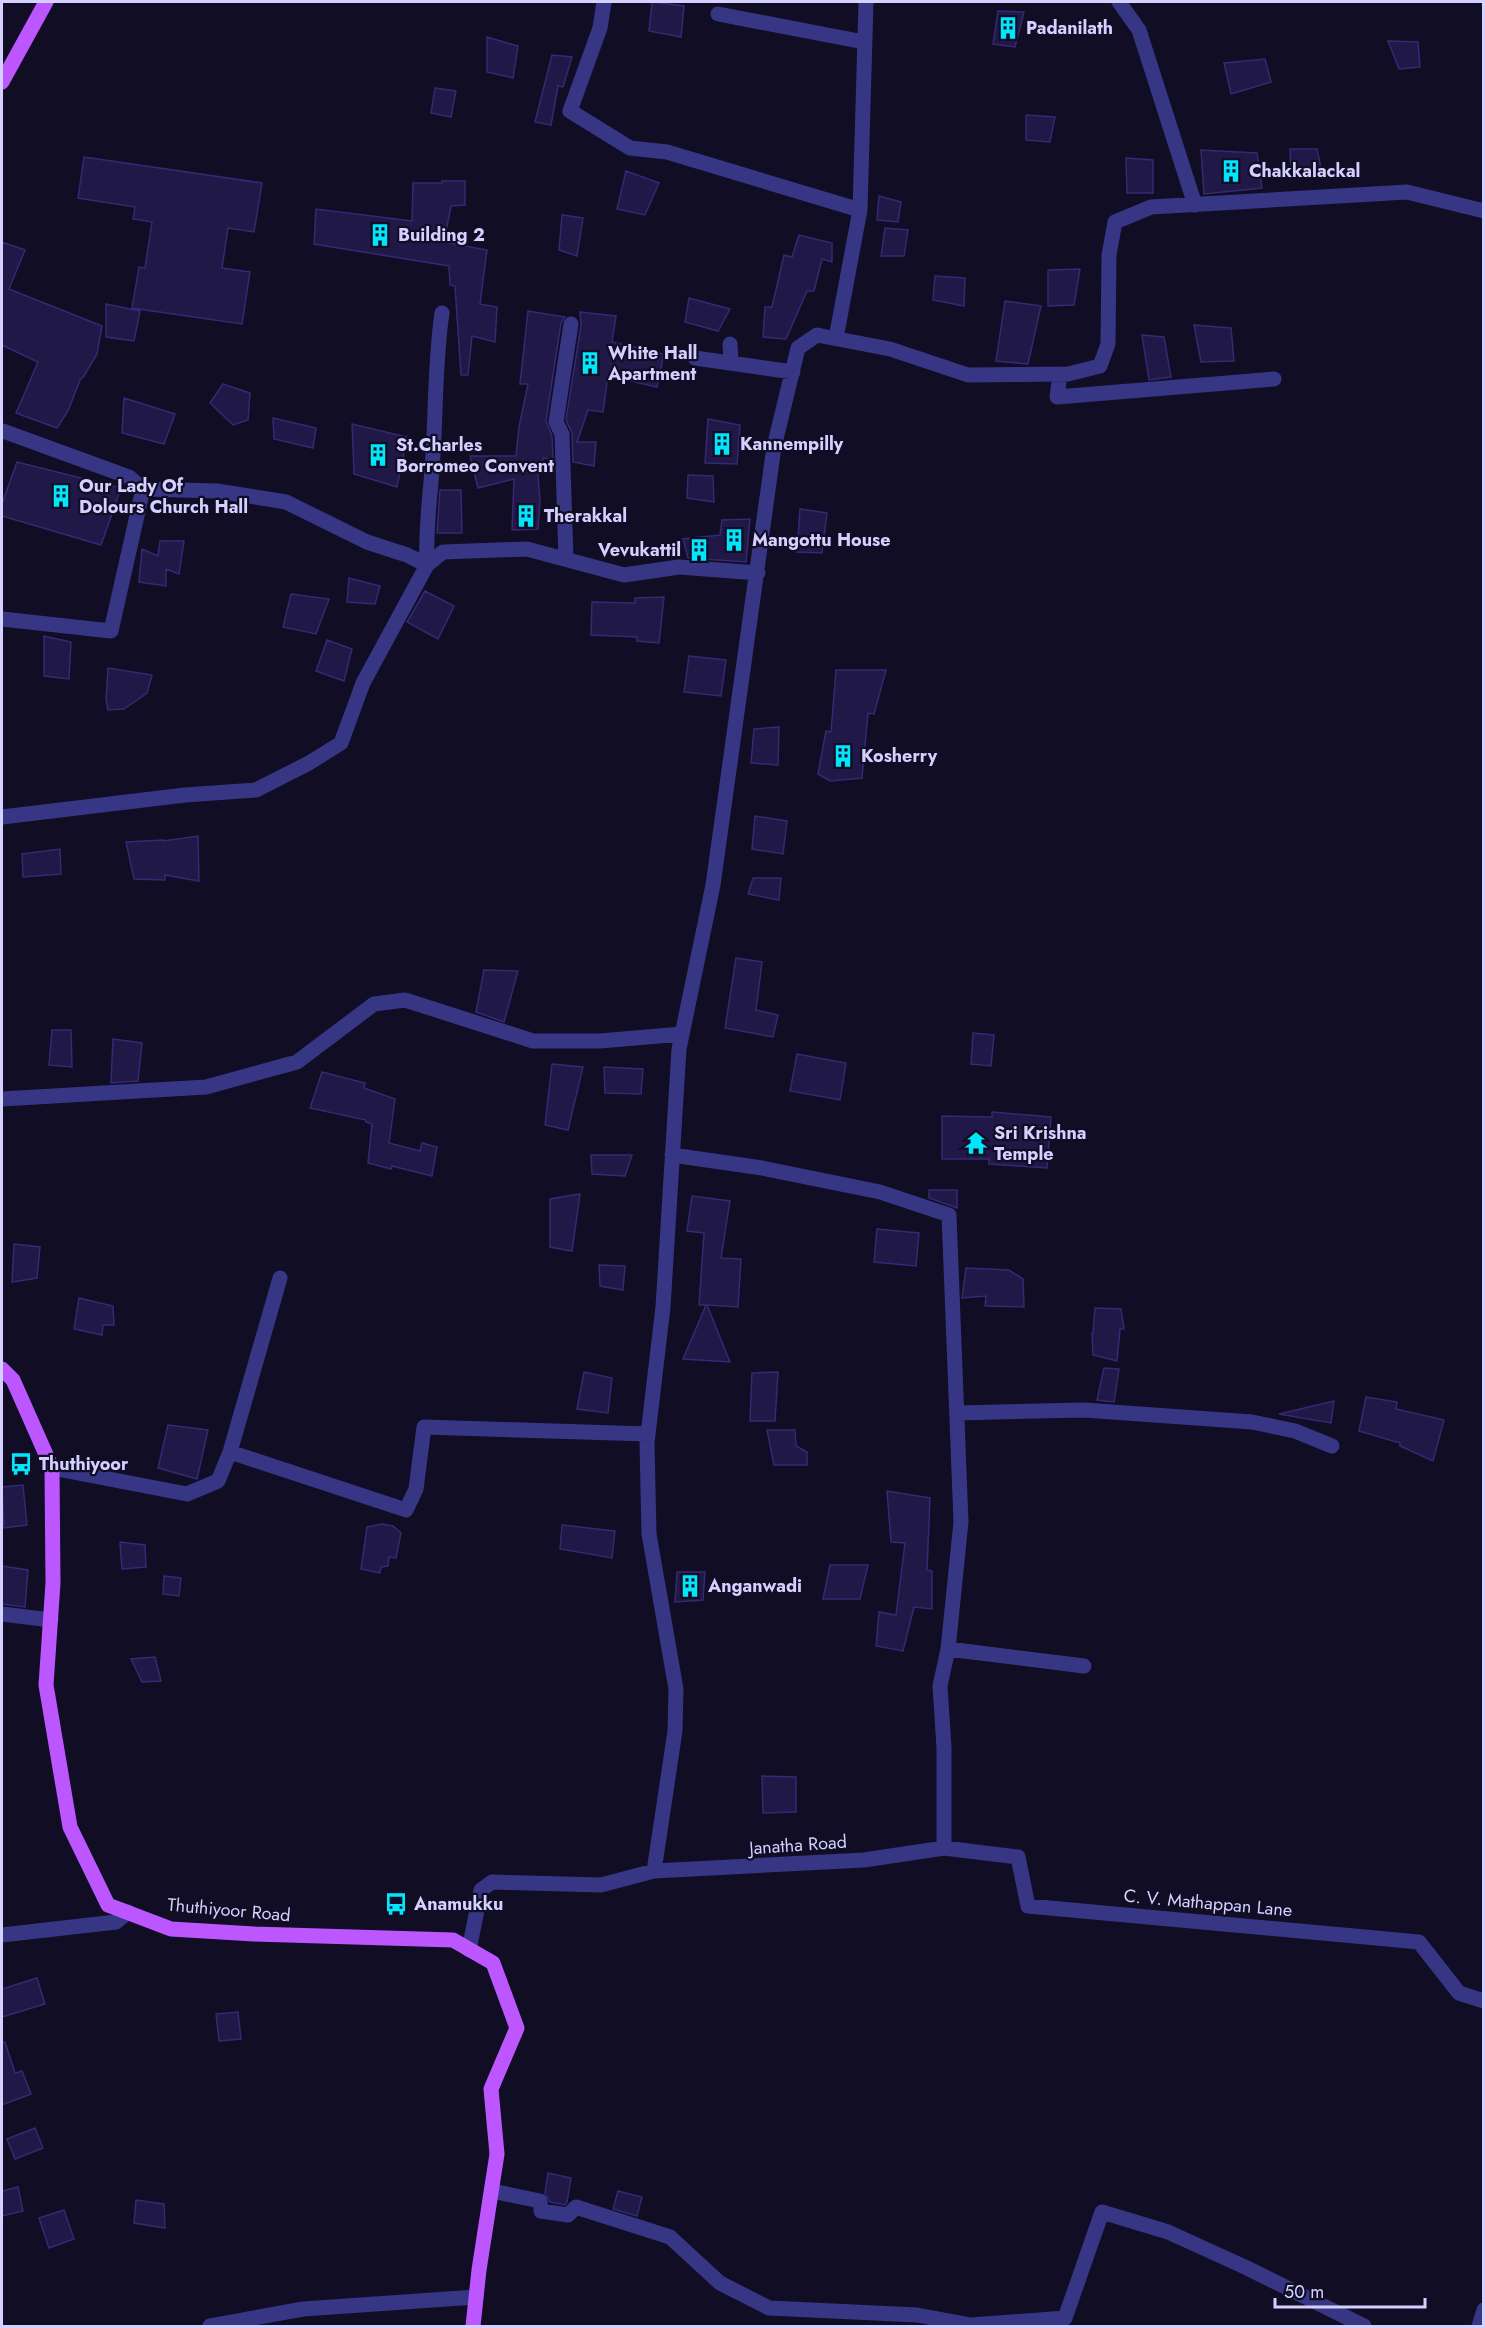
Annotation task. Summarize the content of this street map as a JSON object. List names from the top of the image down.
{
  "streets": {
    "main road": ["Thuthiyoor Road"],
    "street": ["Janatha Road", "C. V. Mathappan Lane"]
  },
  "crossings": [
    ["Janatha Road", "C. V. Mathappan Lane"],
    ["Janatha Road", "Thuthiyoor Road"]
  ],
  "places": {
    "building": [
      "Padanilath",
      "Chakkalackal",
      "Building 2",
      "White Hall Apartment",
      "Kannempilly",
      "St.Charles Borromeo Convent",
      "Our Lady Of Dolours Church Hall",
      "Therakkal",
      "Mangottu House",
      "Vevukattil",
      "Kosherry",
      "Anganwadi"
    ],
    "temple": ["Sri Krishna Temple"],
    "bus stop": ["Thuthiyoor", "Anamukku"]
  },
  "scale_bar": "50 m"
}
